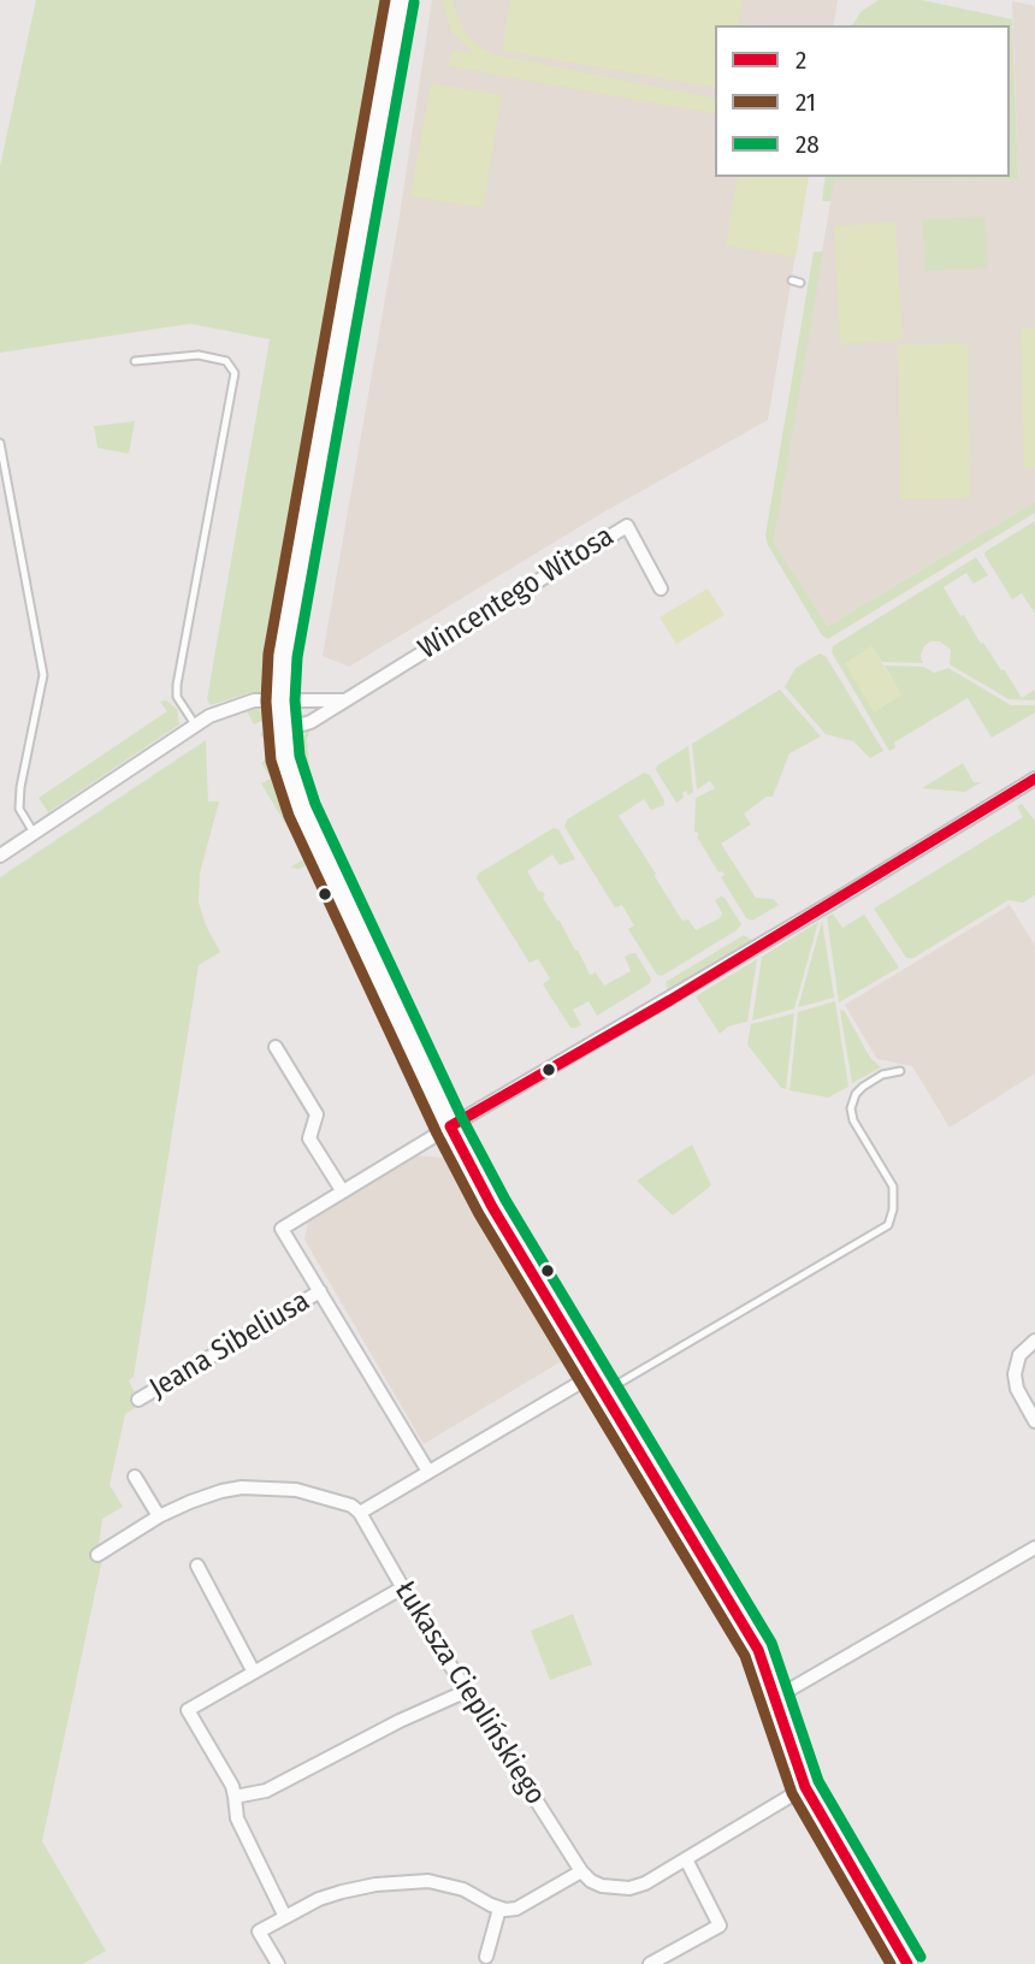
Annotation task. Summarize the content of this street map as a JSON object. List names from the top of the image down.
{
  "streets": {
    "street": ["Wincentego Witosa", "Jeana Sibeliusa", "Łukasza Cieplińskiego"]
  },
  "lines": ["transit line 21", "transit line 28", "transit line 2"],
  "legend": ["2", "21", "28"]
}
